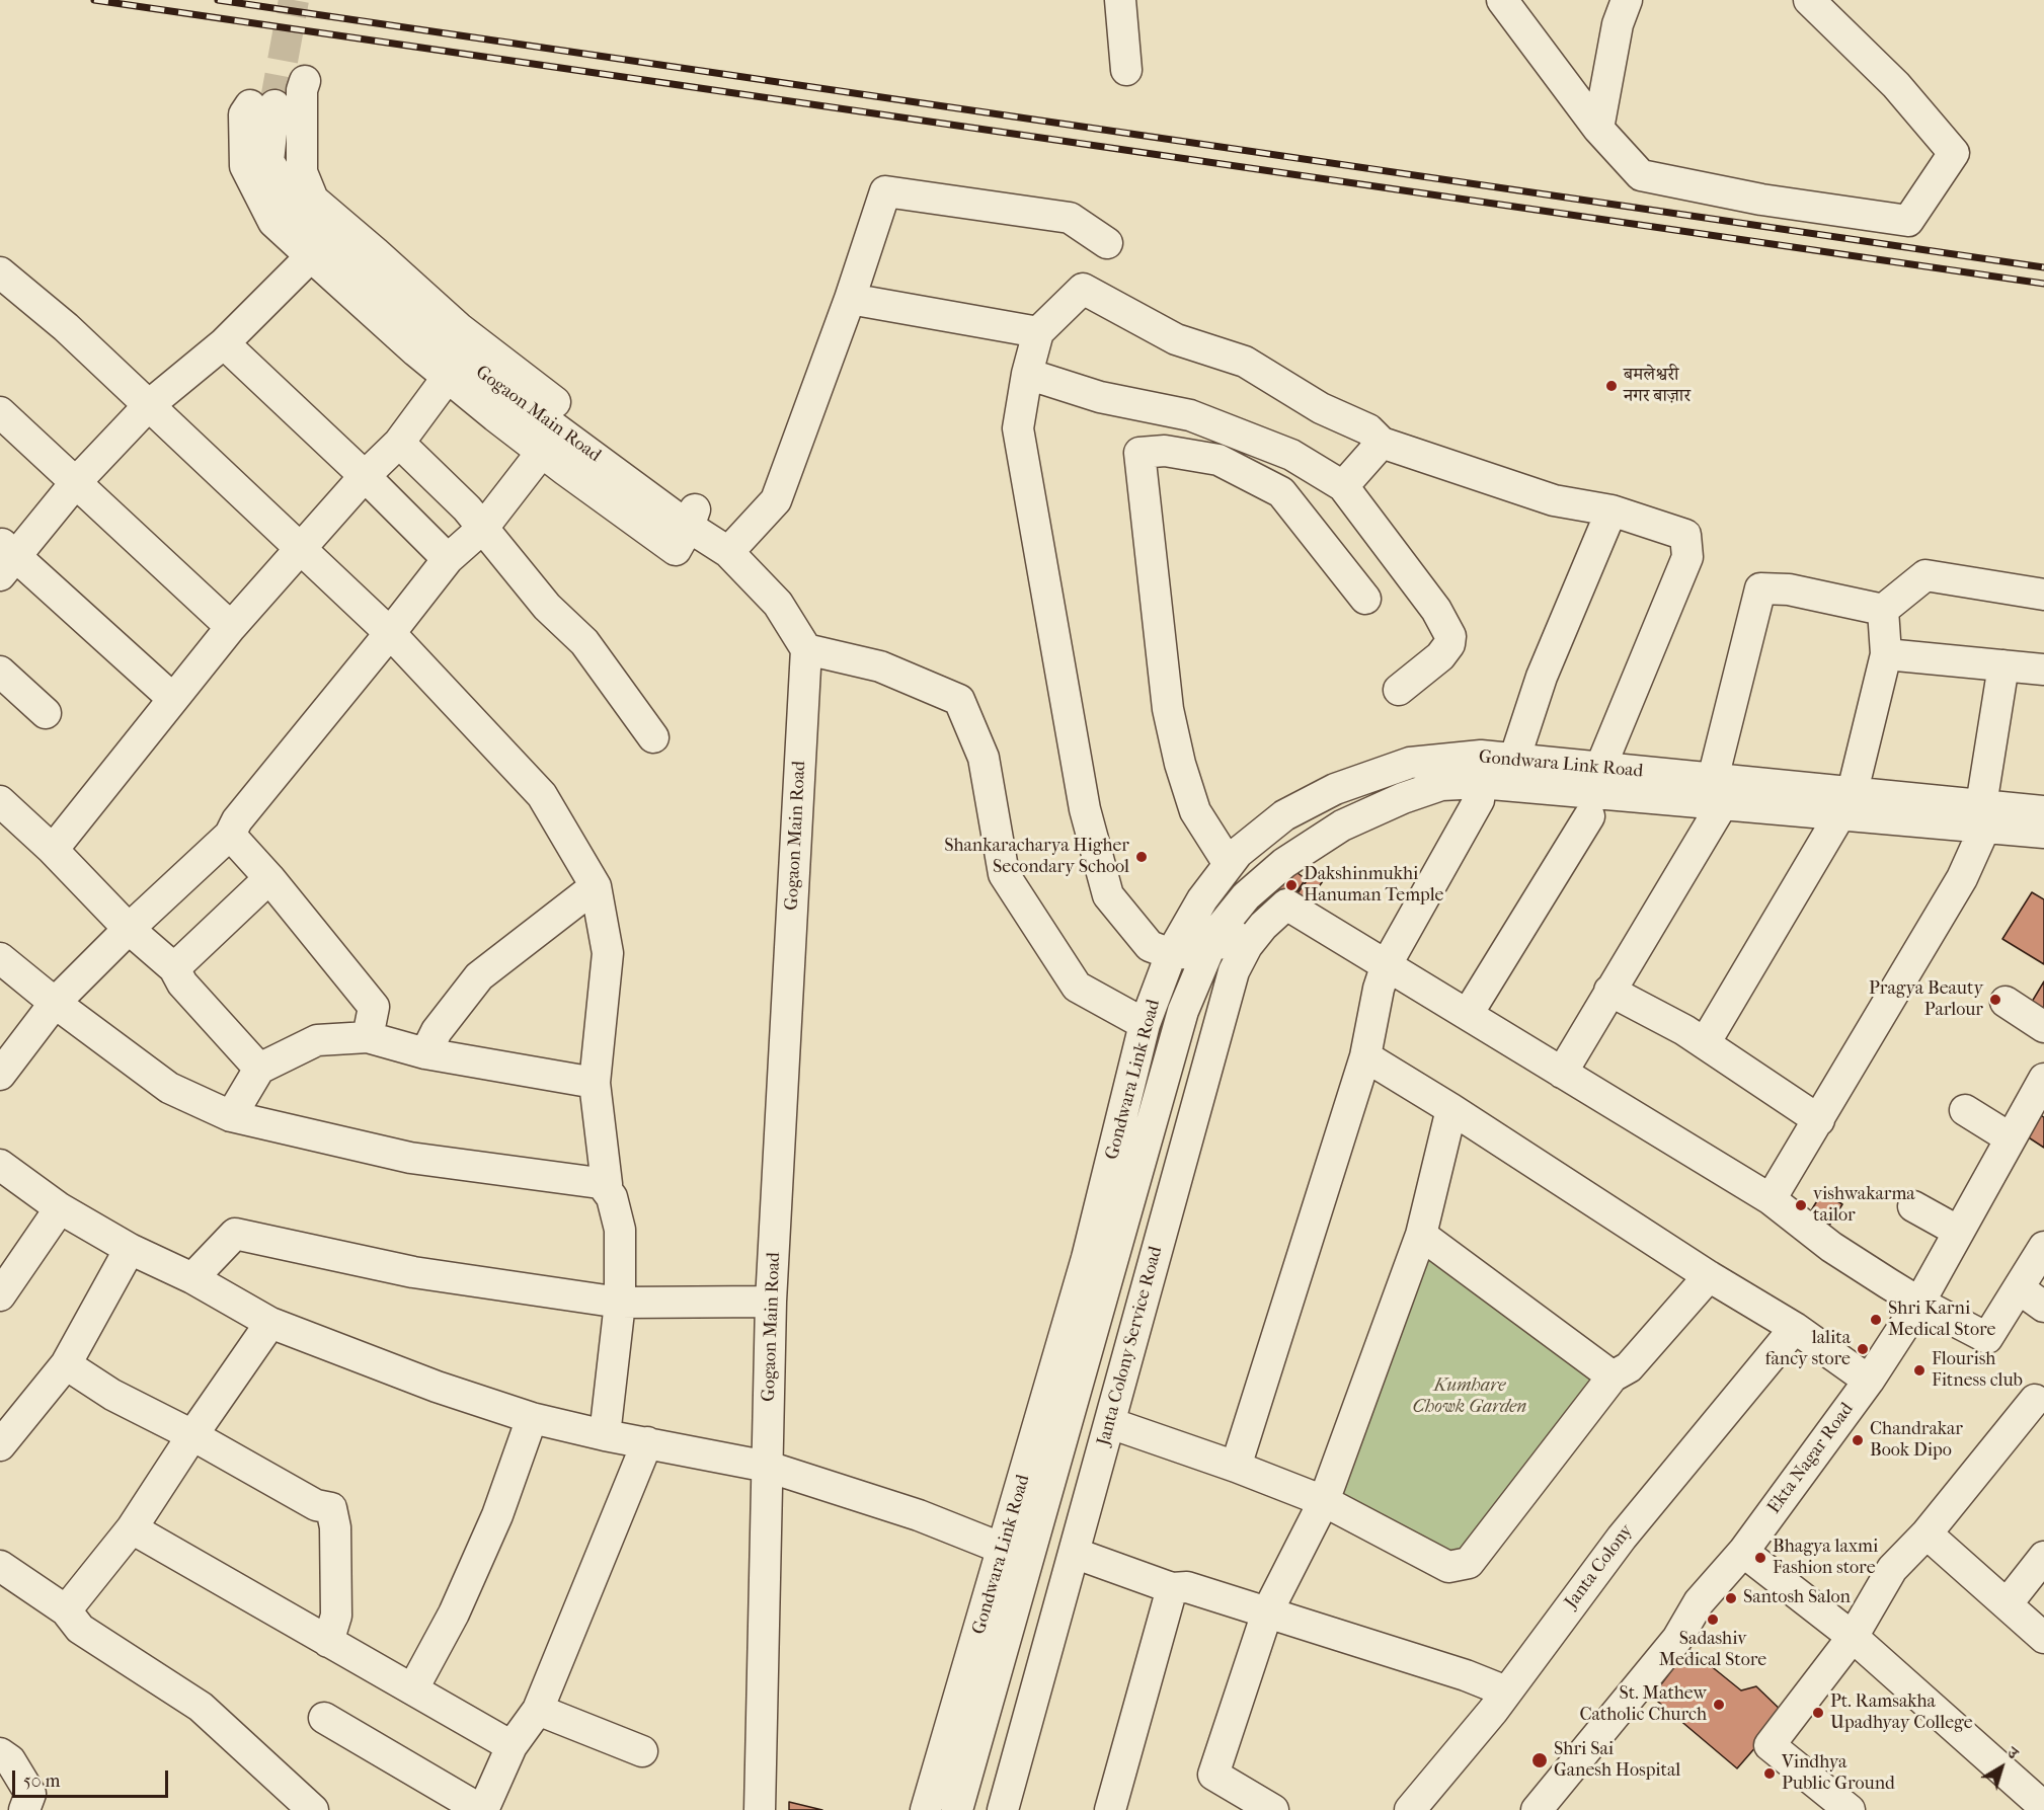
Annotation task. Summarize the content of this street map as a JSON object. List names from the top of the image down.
{
  "streets": {
    "street": [
      "Gogaon Main Road",
      "Gondwara Link Road",
      "Janta Colony Service Road",
      "Ekta Nagar Road",
      "Janta Colony"
    ]
  },
  "parks": ["Kumhare Chowk Garden"],
  "places": [
    "बमलेश्वरी नगर बाज़ार",
    "Shankaracharya Higher Secondary School",
    "Dakshinmukhi Hanuman Temple",
    "Pragya Beauty Parlour",
    "vishwakarma tailor",
    "Shri Karni Medical Store",
    "lalita fancy store",
    "Flourish Fitness club",
    "Chandrakar Book Dipo",
    "Bhagya laxmi Fashion store",
    "Santosh Salon",
    "Sadashiv Medical Store",
    "St. Mathew Catholic Church",
    "Pt. Ramsakha Upadhyay College",
    "Shri Sai Ganesh Hospital",
    "Vindhya Public Ground"
  ],
  "scale_bar": "50 m",
  "north": "top right"
}
